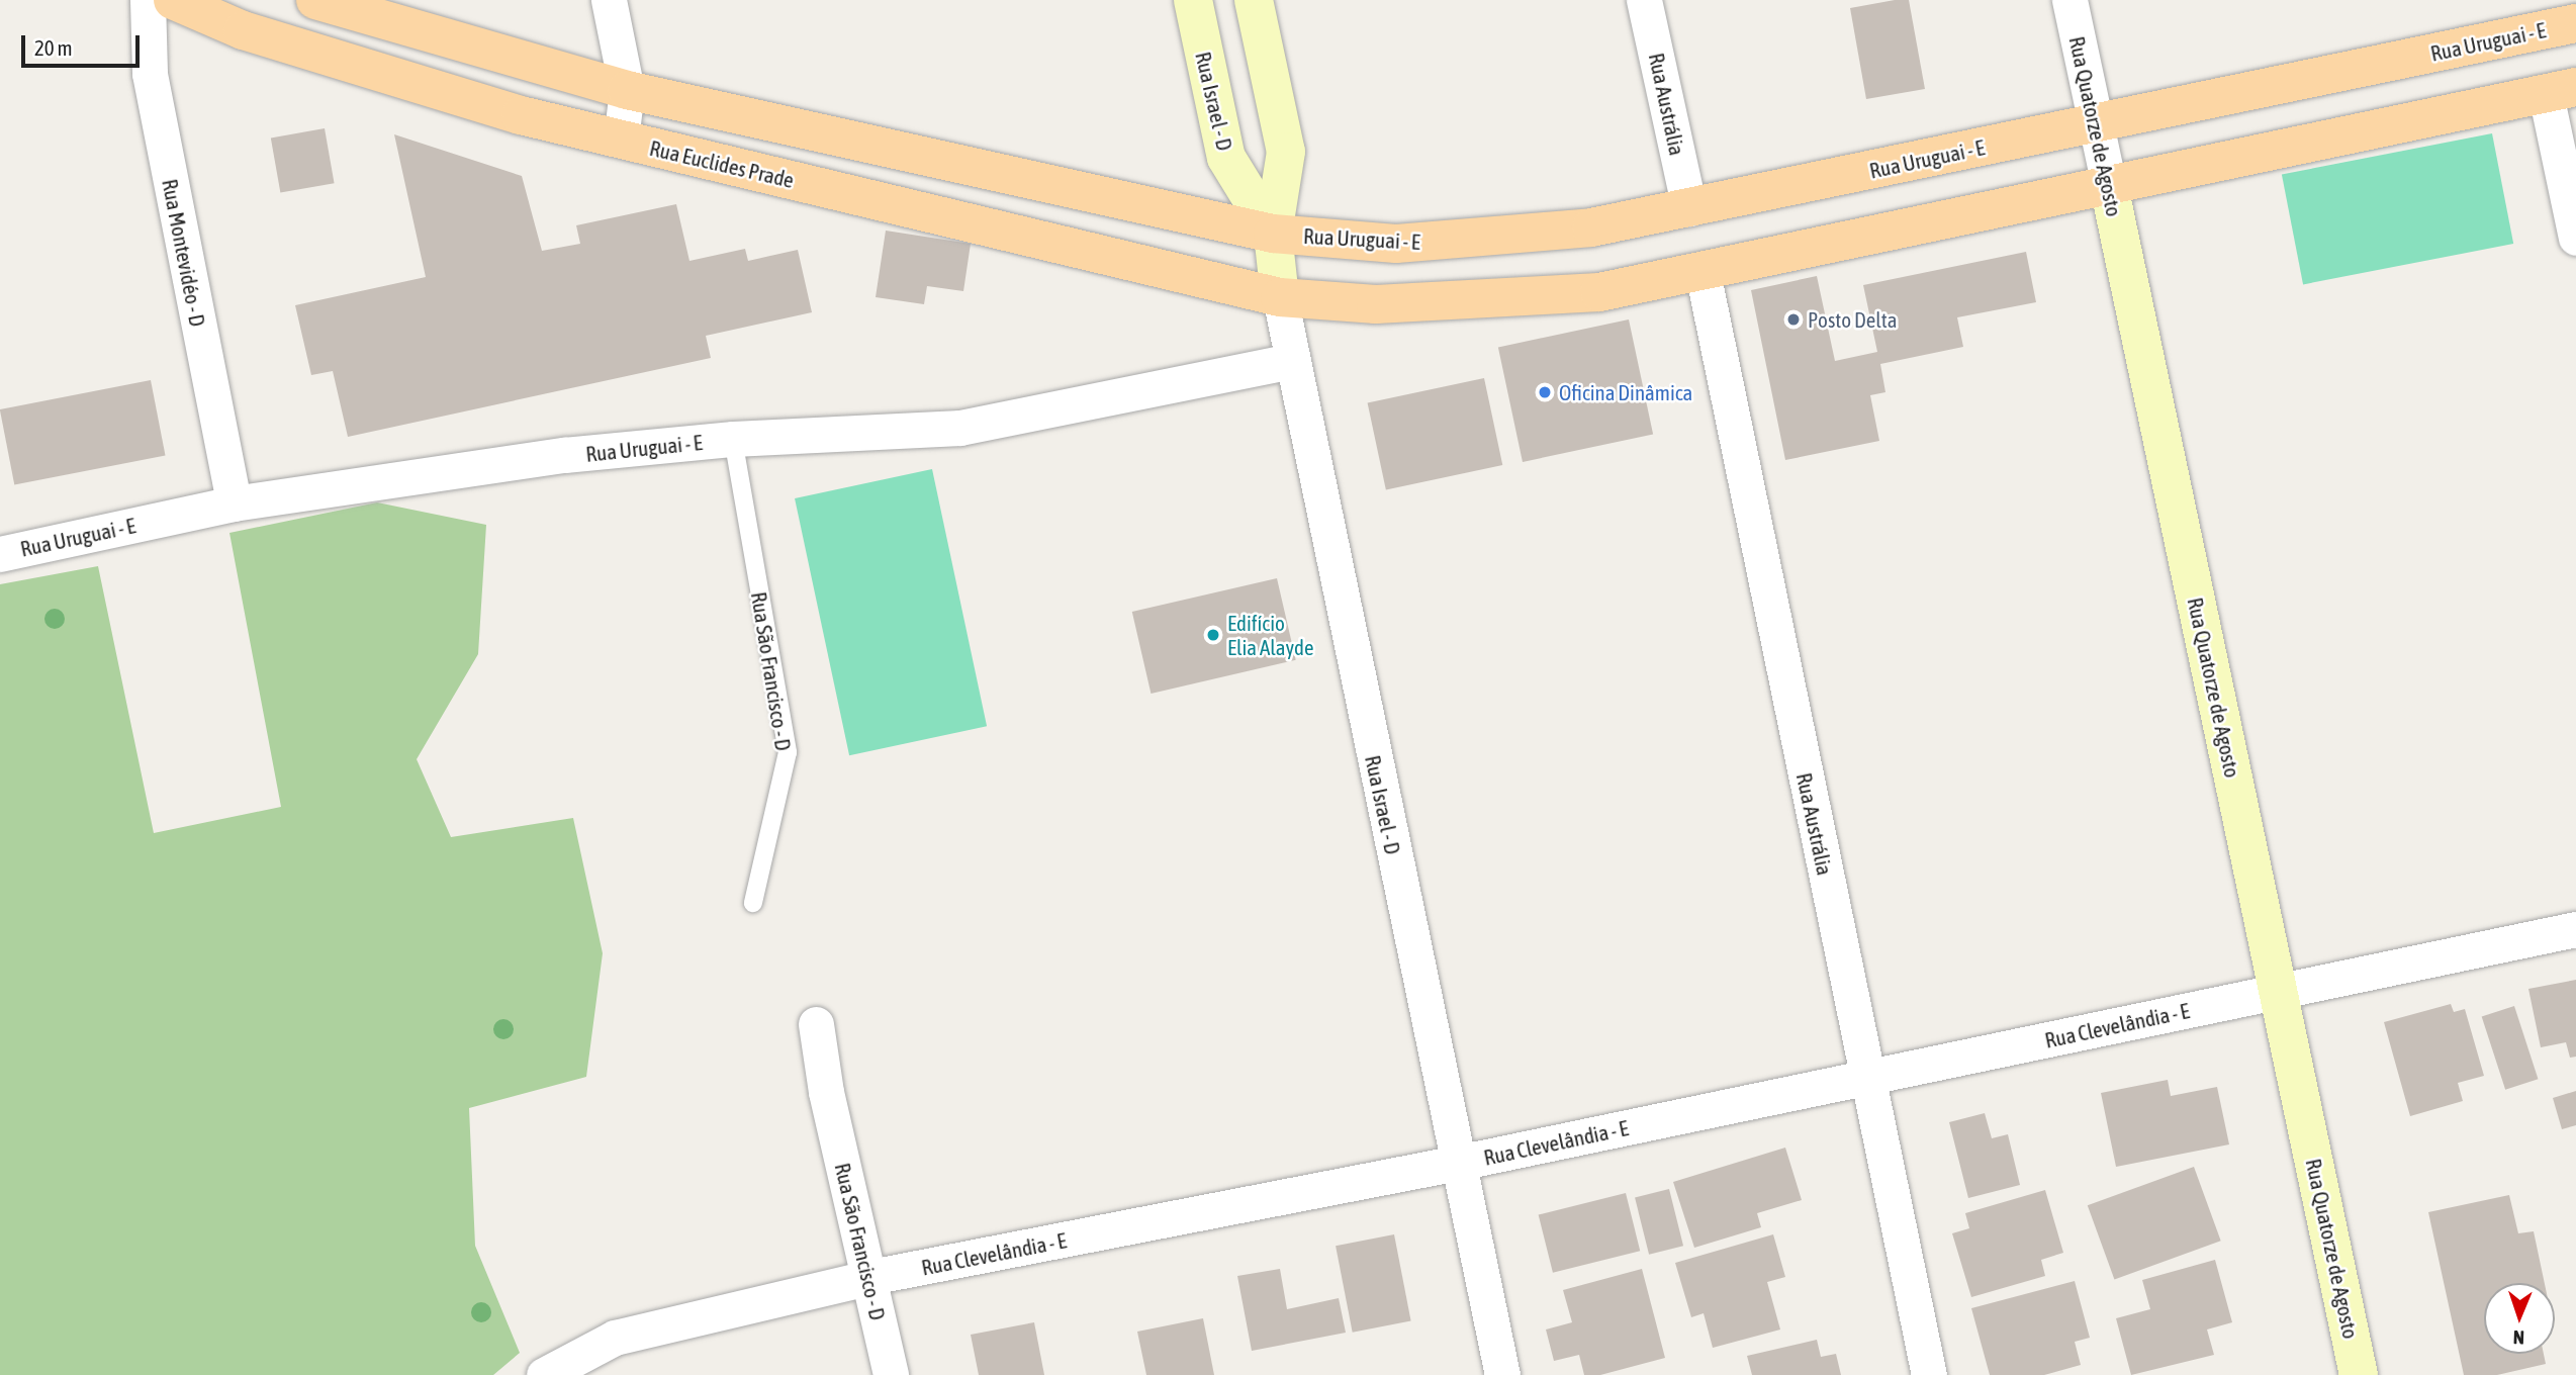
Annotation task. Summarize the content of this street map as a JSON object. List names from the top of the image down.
{
  "streets": {
    "main road": ["Rua Uruguai - E", "Rua Euclides Prade"],
    "street": [
      "Rua Israel - D",
      "Rua Austrália",
      "Rua Quatorze de Agosto",
      "Rua Montevidéo - D",
      "Rua São Francisco - D",
      "Rua Clevelândia - E"
    ]
  },
  "crossings": [
    ["Rua Uruguai - E", "Rua Israel - D"],
    ["Rua Uruguai - E", "Rua Austrália"],
    ["Rua Uruguai - E", "Rua Quatorze de Agosto"],
    ["Rua Uruguai - E", "Rua Montevidéo - D"],
    ["Rua Uruguai - E", "Rua São Francisco - D"],
    ["Rua Israel - D", "Rua Euclides Prade"],
    ["Rua Israel - D", "Rua Clevelândia - E"],
    ["Rua Austrália", "Rua Clevelândia - E"],
    ["Rua Quatorze de Agosto", "Rua Clevelândia - E"],
    ["Rua São Francisco - D", "Rua Clevelândia - E"]
  ],
  "places": ["Posto Delta", "Oficina Dinâmica", "Edifício Elia Alayde"],
  "scale_bar": "20 m",
  "north": "bottom"
}
